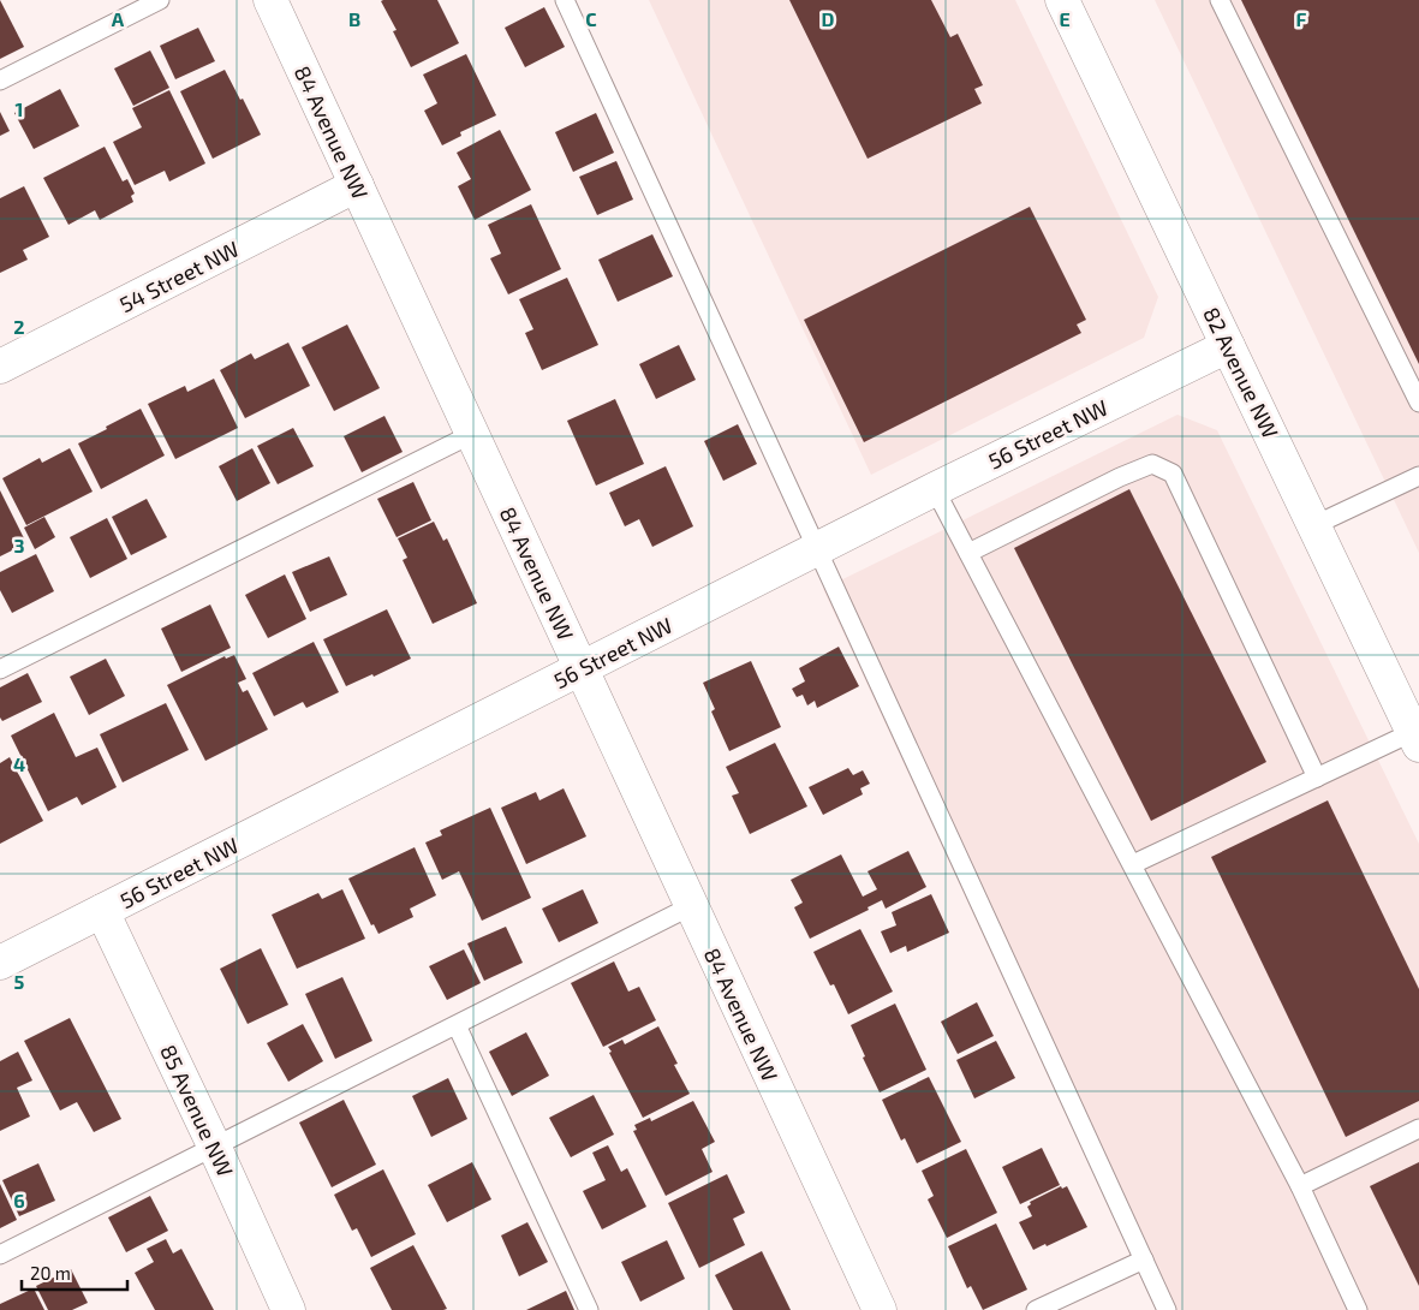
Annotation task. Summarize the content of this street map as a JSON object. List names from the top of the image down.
{
  "streets": {
    "street": [
      "84 Avenue NW",
      "54 Street NW",
      "82 Avenue NW",
      "56 Street NW",
      "85 Avenue NW"
    ]
  },
  "crossings": [
    ["84 Avenue NW", "54 Street NW"],
    ["84 Avenue NW", "56 Street NW"],
    ["82 Avenue NW", "56 Street NW"],
    ["56 Street NW", "85 Avenue NW"]
  ],
  "scale_bar": "20 m",
  "grid": {
    "columns": [
      "A",
      "B",
      "C",
      "D",
      "E",
      "F"
    ],
    "rows": [
      "1",
      "2",
      "3",
      "4",
      "5",
      "6"
    ]
  }
}
